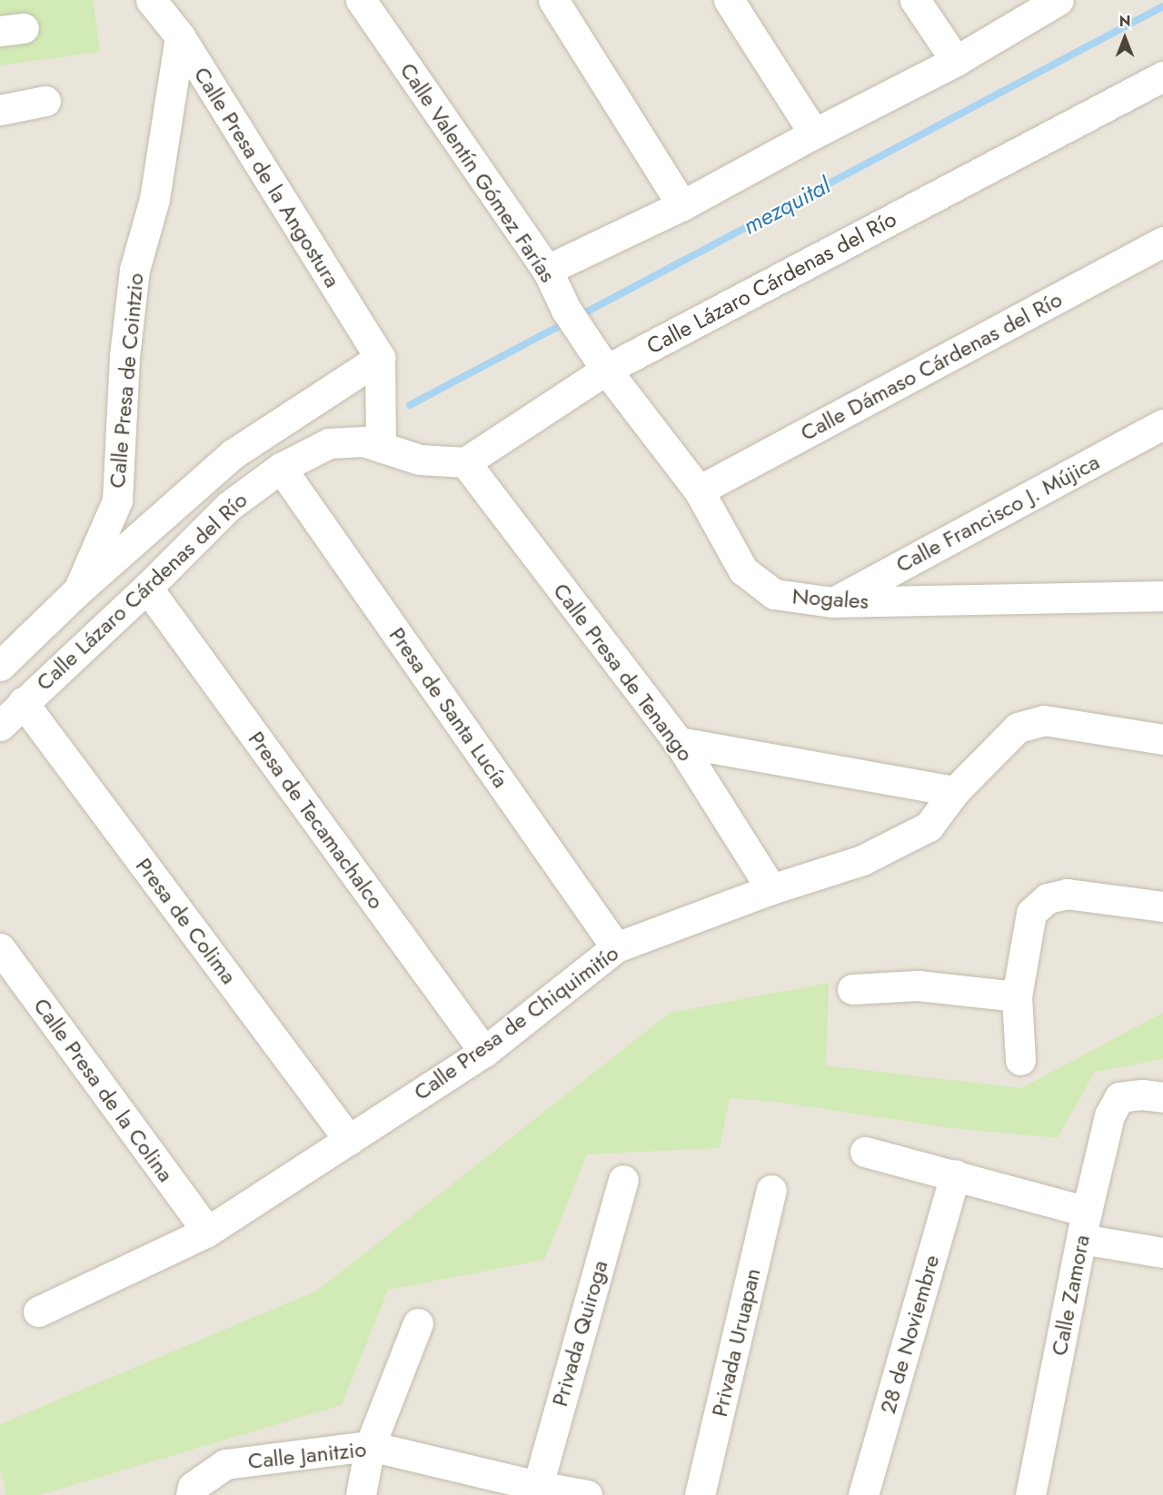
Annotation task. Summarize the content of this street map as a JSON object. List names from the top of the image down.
{
  "streets": {
    "street": [
      "Calle Valentín Gómez Farías",
      "Calle Presa de la Angostura",
      "Calle Lázaro Cárdenas del Río",
      "Calle Dámaso Cárdenas del Río",
      "Calle Presa de Cointzio",
      "Calle Francisco J. Mújica",
      "Nogales",
      "Calle Presa de Tenango",
      "Presa de Santa Lucía",
      "Presa de Tecamachalco",
      "Presa de Colima",
      "Calle Presa de Chiquimitío",
      "Calle Presa de la Colina",
      "Calle Zamora",
      "Privada Quiroga",
      "28 de Noviembre",
      "Privada Uruapan",
      "Calle Janitzio"
    ]
  },
  "crossings": [
    ["Calle Valentín Gómez Farías", "Calle Lázaro Cárdenas del Río"],
    ["Calle Valentín Gómez Farías", "Nogales"],
    ["Calle Presa de la Angostura", "Calle Presa de Cointzio"],
    ["Calle Lázaro Cárdenas del Río", "Nogales"],
    ["Calle Lázaro Cárdenas del Río", "Calle Presa de Tenango"],
    ["Calle Lázaro Cárdenas del Río", "Presa de Santa Lucía"],
    ["Calle Lázaro Cárdenas del Río", "Presa de Tecamachalco"],
    ["Calle Lázaro Cárdenas del Río", "Presa de Colima"],
    ["Calle Dámaso Cárdenas del Río", "Nogales"],
    ["Calle Francisco J. Mújica", "Nogales"],
    ["Calle Presa de Tenango", "Calle Presa de Chiquimitío"],
    ["Presa de Santa Lucía", "Calle Presa de Chiquimitío"],
    ["Presa de Tecamachalco", "Calle Presa de Chiquimitío"],
    ["Presa de Colima", "Calle Presa de Chiquimitío"],
    ["Calle Presa de Chiquimitío", "Calle Presa de la Colina"],
    ["Privada Quiroga", "Calle Janitzio"]
  ],
  "water": ["mezquital"],
  "north": "top"
}
